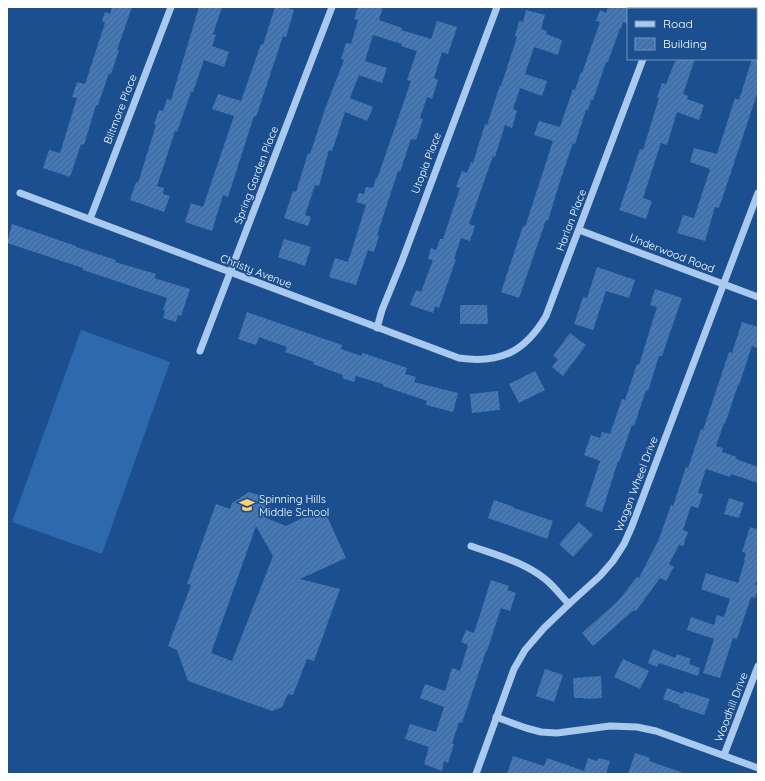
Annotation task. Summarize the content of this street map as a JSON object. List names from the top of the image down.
{
  "streets": {
    "street": [
      "Biltmore Place",
      "Utopia Place",
      "Spring Garden Place",
      "Harlan Place",
      "Underwood Road",
      "Christy Avenue",
      "Wagon Wheel Drive",
      "Woodhill Drive"
    ]
  },
  "crossings": [
    ["Biltmore Place", "Christy Avenue"],
    ["Utopia Place", "Christy Avenue"],
    ["Spring Garden Place", "Christy Avenue"],
    ["Harlan Place", "Underwood Road"],
    ["Harlan Place", "Christy Avenue"],
    ["Underwood Road", "Wagon Wheel Drive"]
  ],
  "places": {
    "school or university": ["Spinning Hills Middle School"]
  },
  "legend": ["Road", "Building"]
}
